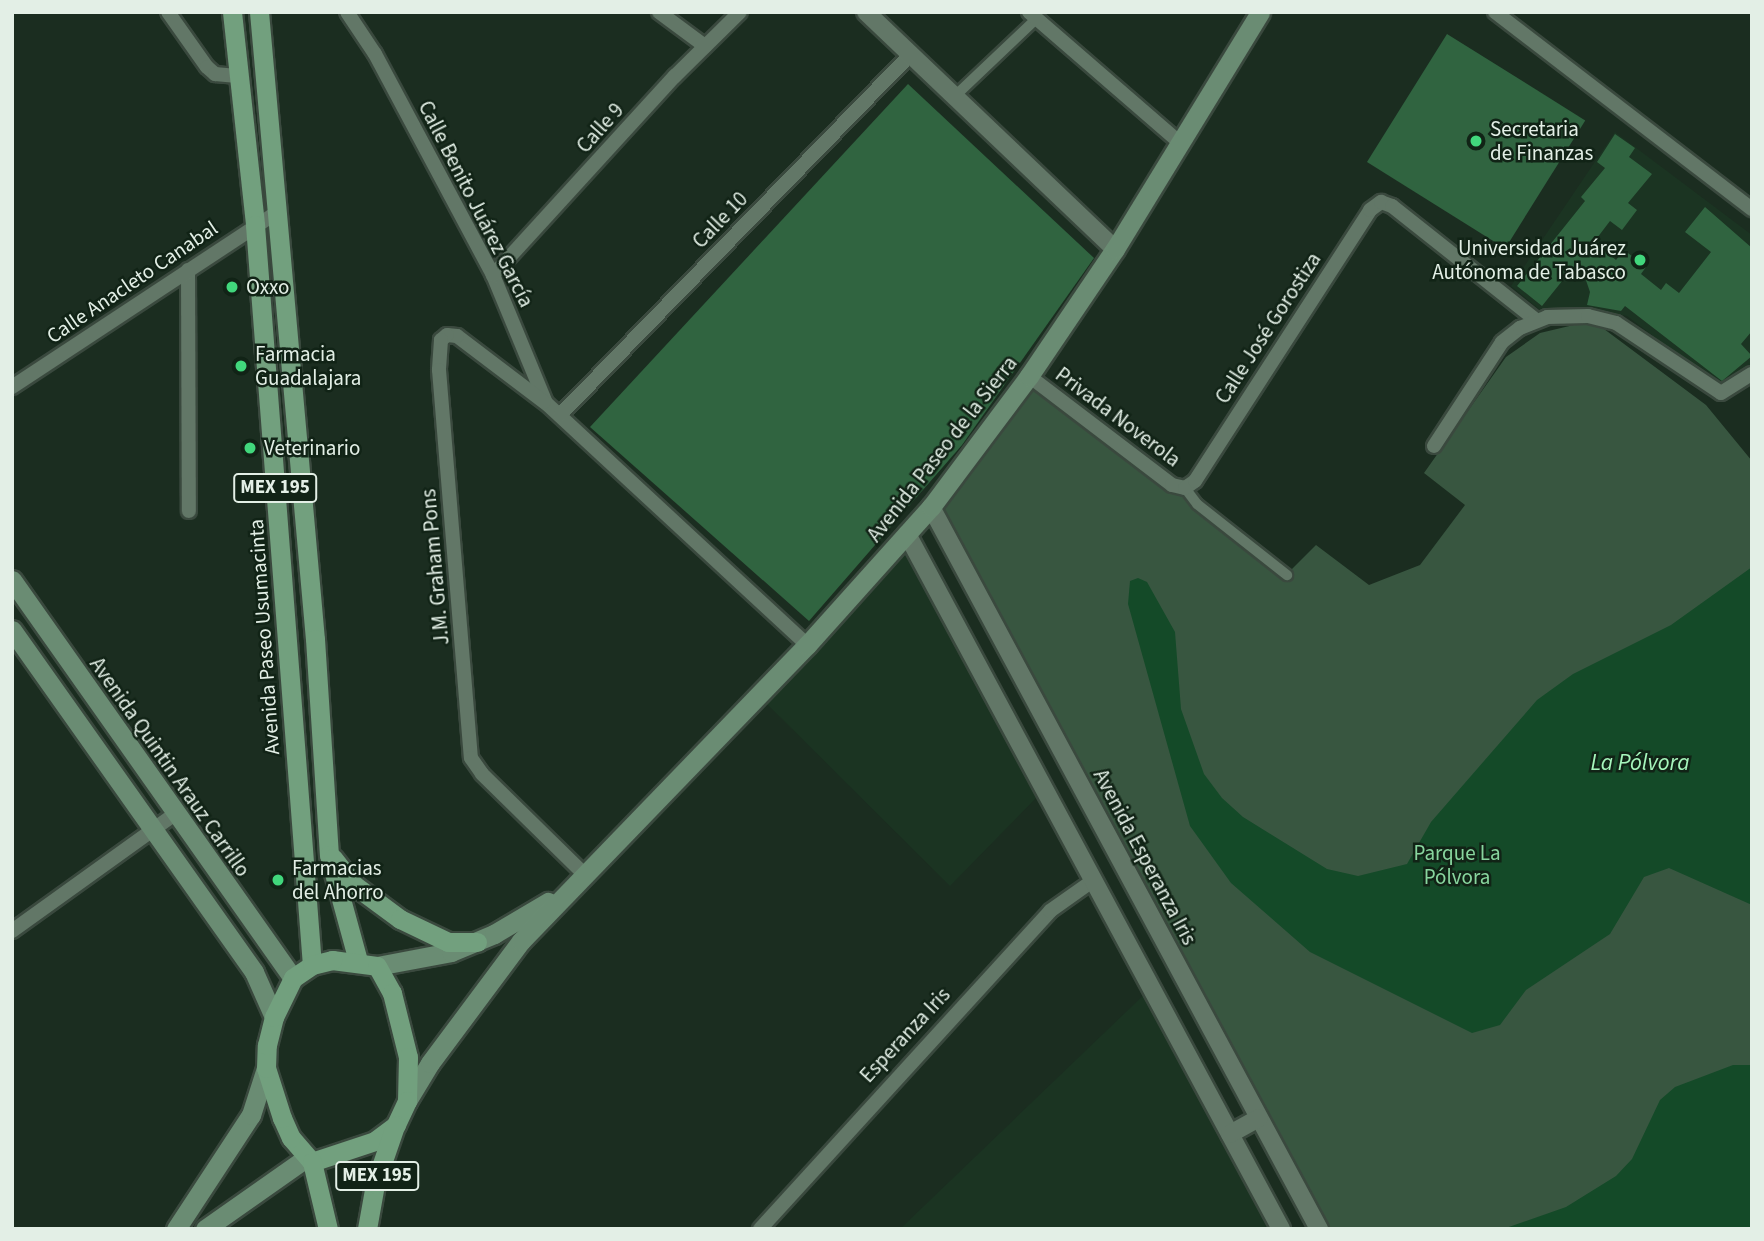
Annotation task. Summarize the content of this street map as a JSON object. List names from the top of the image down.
{
  "streets": {
    "main road": [
      "Avenida Paseo de la Sierra",
      "MEX 195",
      "Avenida Paseo Usumacinta",
      "Avenida Quintin Arauz Carrillo"
    ],
    "street": [
      "Calle 9",
      "Calle Benito Juárez García",
      "Calle 10",
      "Calle Anacleto Canabal",
      "Calle José Gorostiza",
      "Privada Noverola",
      "J.M. Graham Pons",
      "Avenida Esperanza Iris",
      "Esperanza Iris"
    ]
  },
  "crossings": [
    ["Calle 9", "Calle Benito Juárez García"],
    ["Calle Benito Juárez García", "Calle 10"],
    ["Calle Benito Juárez García", "Avenida Paseo de la Sierra"],
    ["Calle Benito Juárez García", "J.M. Graham Pons"],
    ["Calle Anacleto Canabal", "MEX 195"],
    ["Calle Anacleto Canabal", "Avenida Paseo Usumacinta"],
    ["Calle José Gorostiza", "Privada Noverola"],
    ["Privada Noverola", "Avenida Paseo de la Sierra"],
    ["Avenida Paseo de la Sierra", "MEX 195"],
    ["Avenida Paseo de la Sierra", "J.M. Graham Pons"],
    ["Avenida Paseo de la Sierra", "Avenida Paseo Usumacinta"],
    ["Avenida Paseo de la Sierra", "Avenida Quintin Arauz Carrillo"],
    ["Avenida Paseo de la Sierra", "Avenida Esperanza Iris"],
    ["MEX 195", "Avenida Paseo Usumacinta"],
    ["MEX 195", "Avenida Quintin Arauz Carrillo"],
    ["Avenida Paseo Usumacinta", "Avenida Quintin Arauz Carrillo"]
  ],
  "water": ["La Pólvora"],
  "parks": ["Parque La Pólvora"],
  "places": [
    "Secretaria de Finanzas",
    "Universidad Juárez Autónoma de Tabasco",
    "Oxxo",
    "Farmacia Guadalajara",
    "Veterinario",
    "Farmacias del Ahorro"
  ]
}
